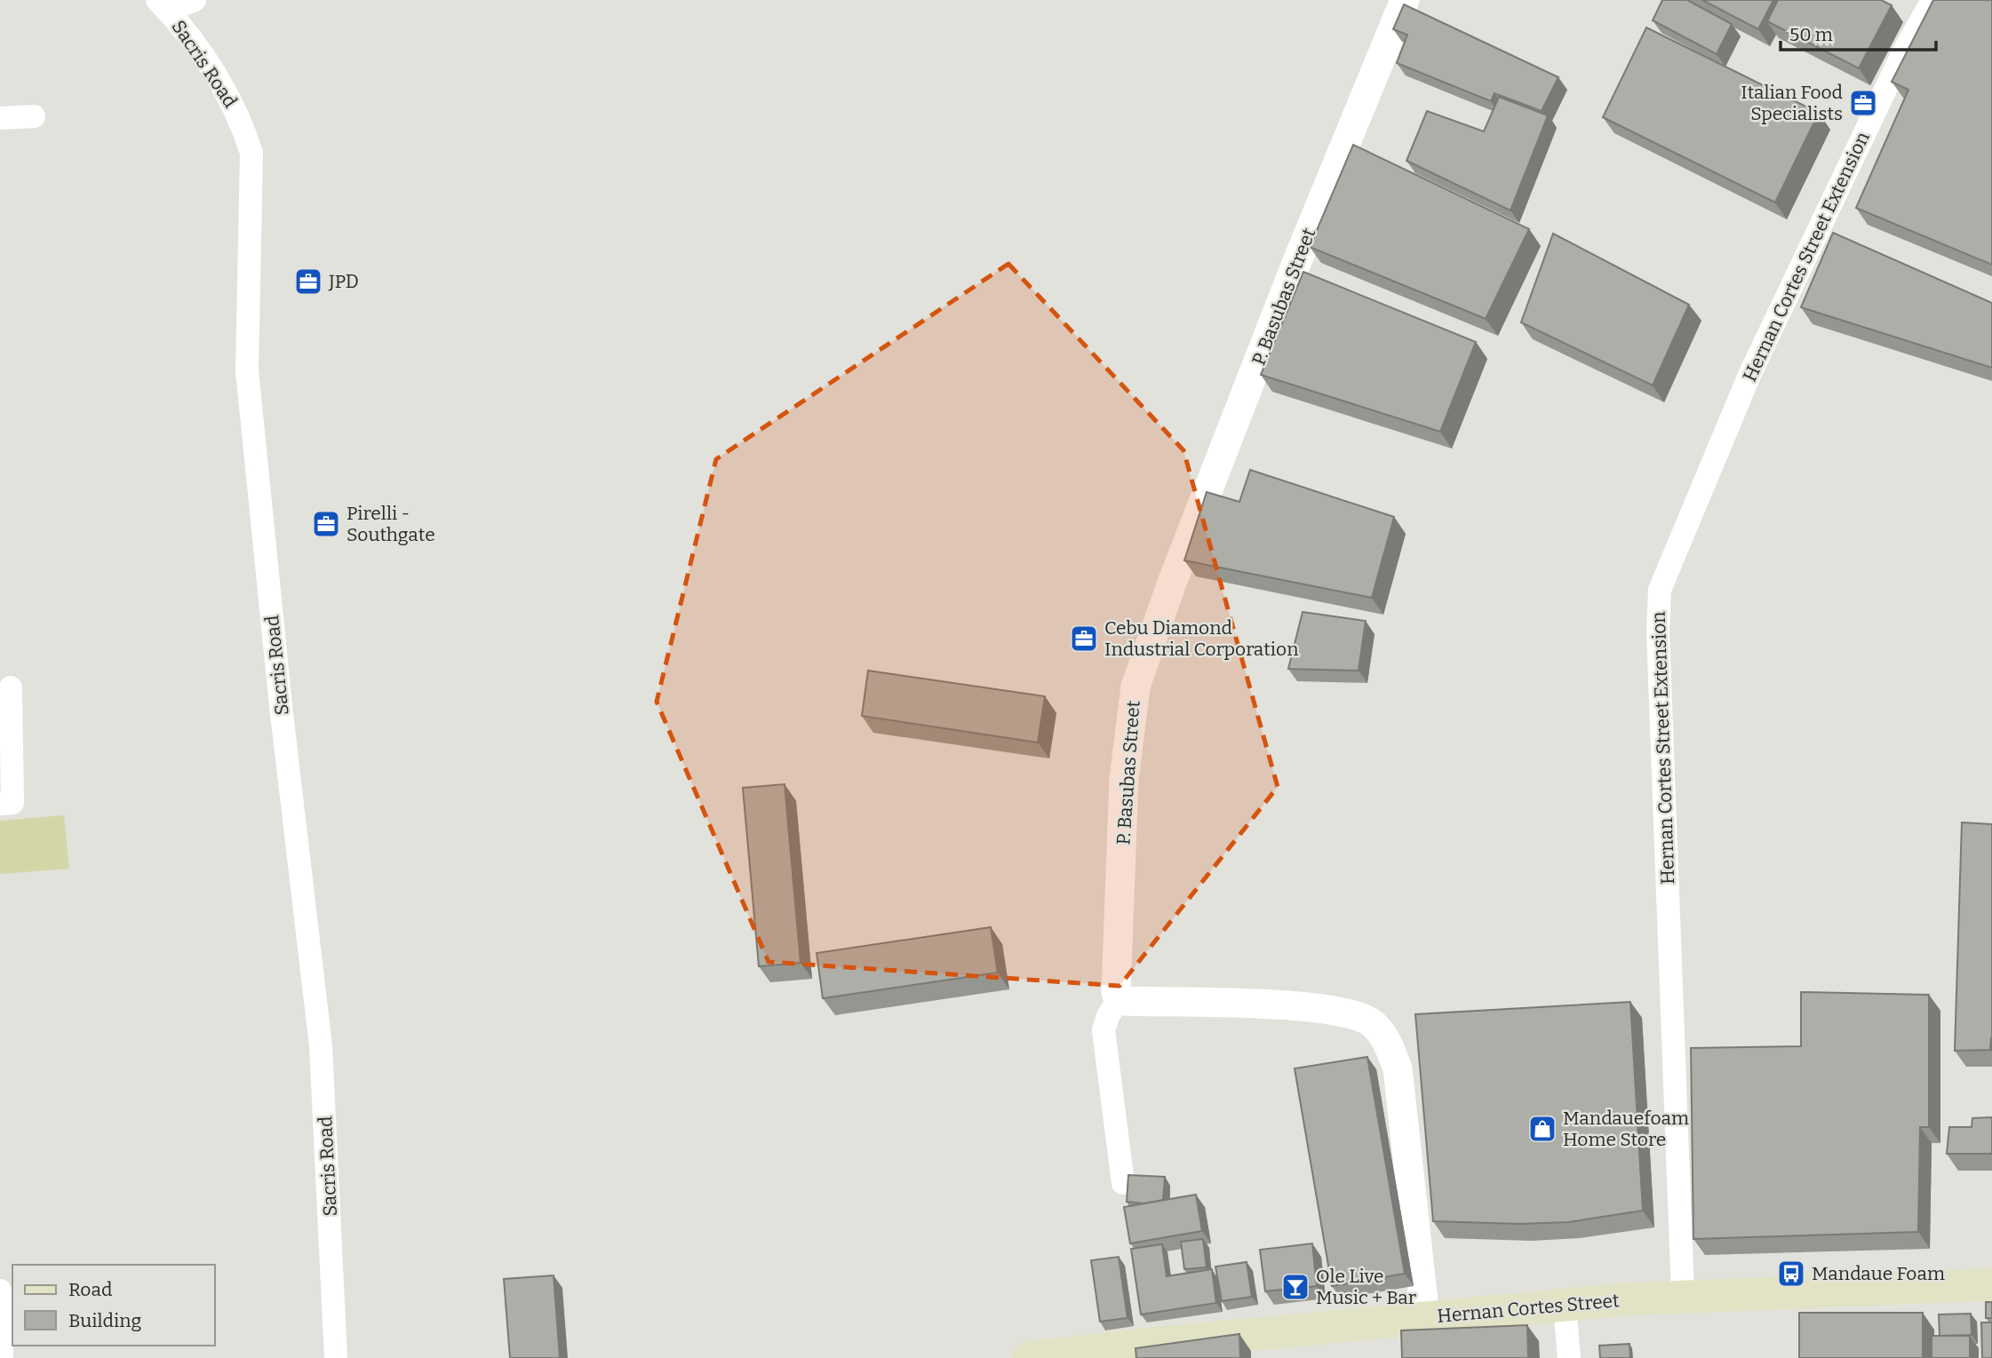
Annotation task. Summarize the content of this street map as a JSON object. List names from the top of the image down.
{
  "streets": {
    "main road": ["Hernan Cortes Street"],
    "street": ["Sacris Road", "Hernan Cortes Street Extension", "P. Basubas Street"]
  },
  "crossings": [
    ["Hernan Cortes Street Extension", "Hernan Cortes Street"]
  ],
  "places": {
    "office": [
      "Italian Food Specialists",
      "JPD",
      "Pirelli - Southgate",
      "Cebu Diamond Industrial Corporation"
    ],
    "shop": ["Mandauefoam Home Store"],
    "bus stop": ["Mandaue Foam"],
    "bar": ["Ole Live Music + Bar"]
  },
  "legend": ["Road", "Building"],
  "scale_bar": "50 m"
}
